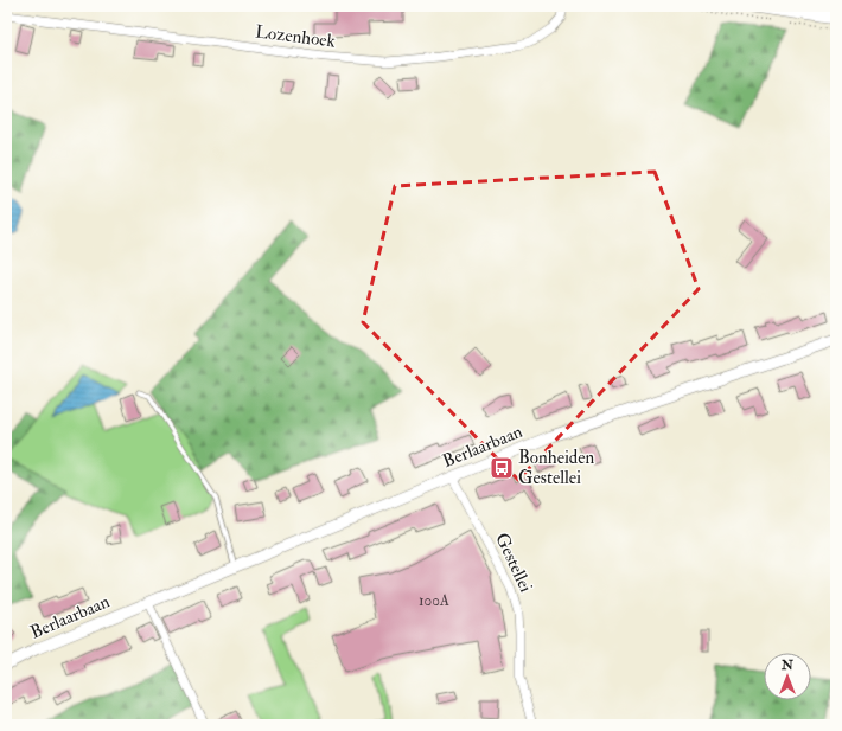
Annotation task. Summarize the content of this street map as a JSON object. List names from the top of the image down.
{
  "streets": {
    "street": ["Lozenhoek", "Berlaarbaan", "Gestellei"]
  },
  "crossings": [
    ["Berlaarbaan", "Gestellei"]
  ],
  "places": {
    "bus stop": ["Bonheiden Gestellei"]
  },
  "house_numbers": ["100A"],
  "north": "top"
}
